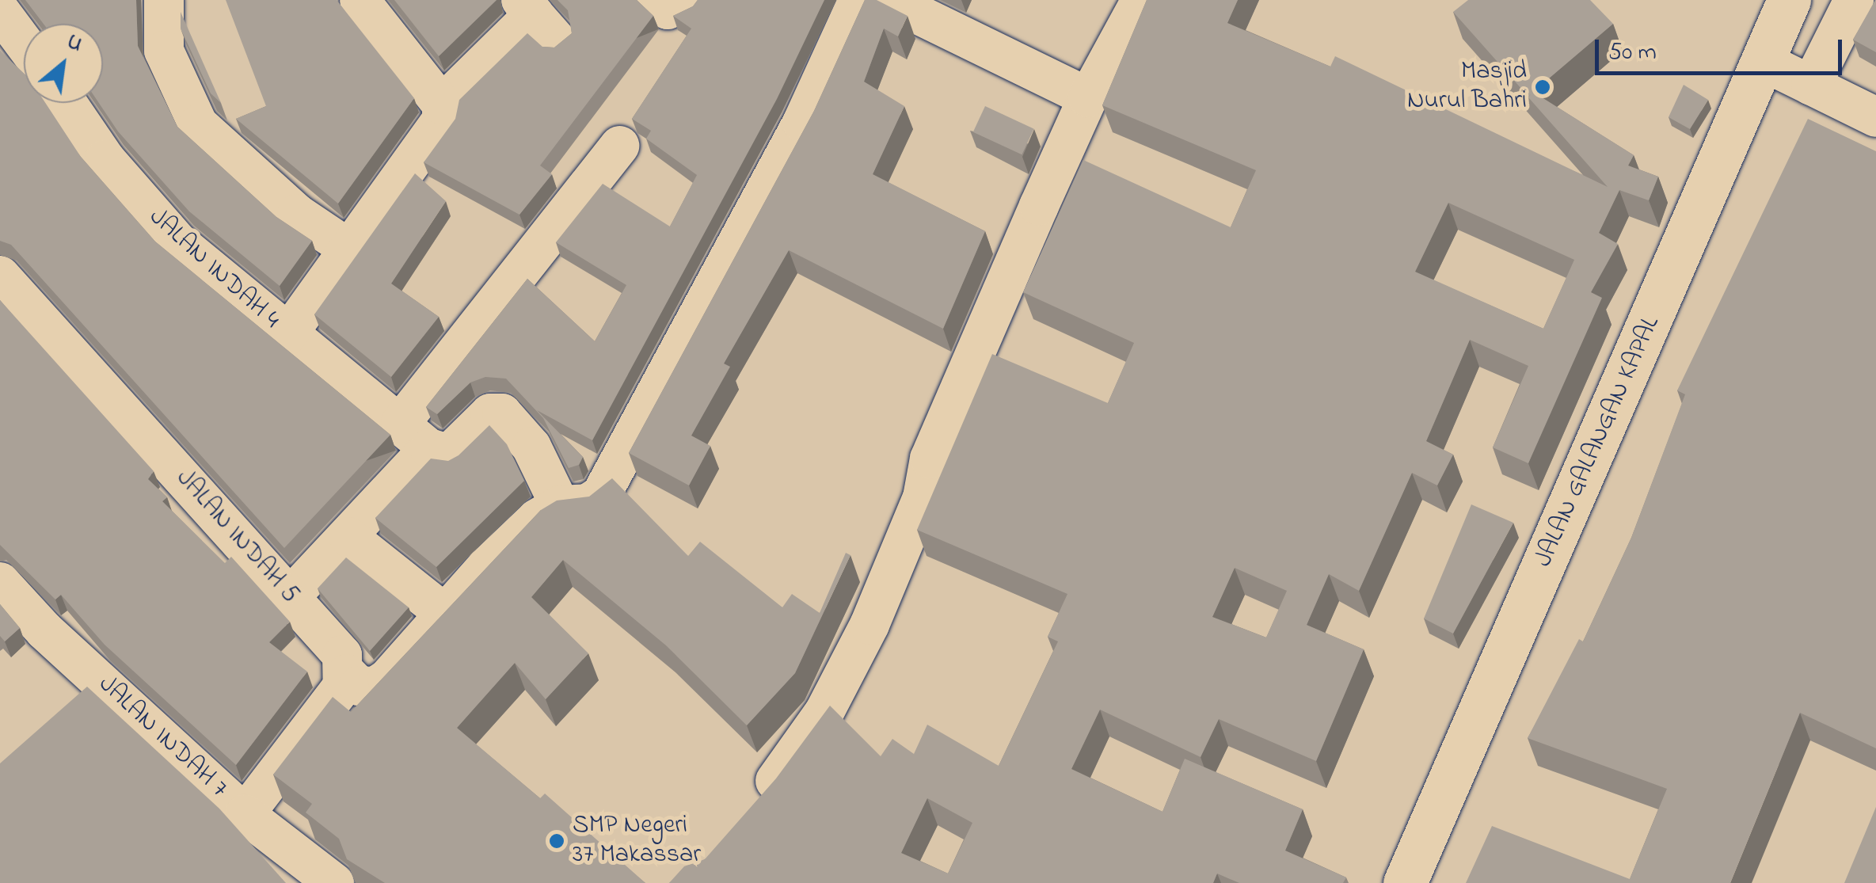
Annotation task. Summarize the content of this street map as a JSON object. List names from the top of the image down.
{
  "streets": {
    "main road": ["JALAN GALANGAN KAPAL"],
    "street": ["JALAN INDAH 4", "JALAN INDAH 5", "JALAN INDAH 7"]
  },
  "places": ["Masjid Nurul Bahri", "SMP Negeri 37 Makassar"],
  "scale_bar": "50 m",
  "north": "top right"
}
